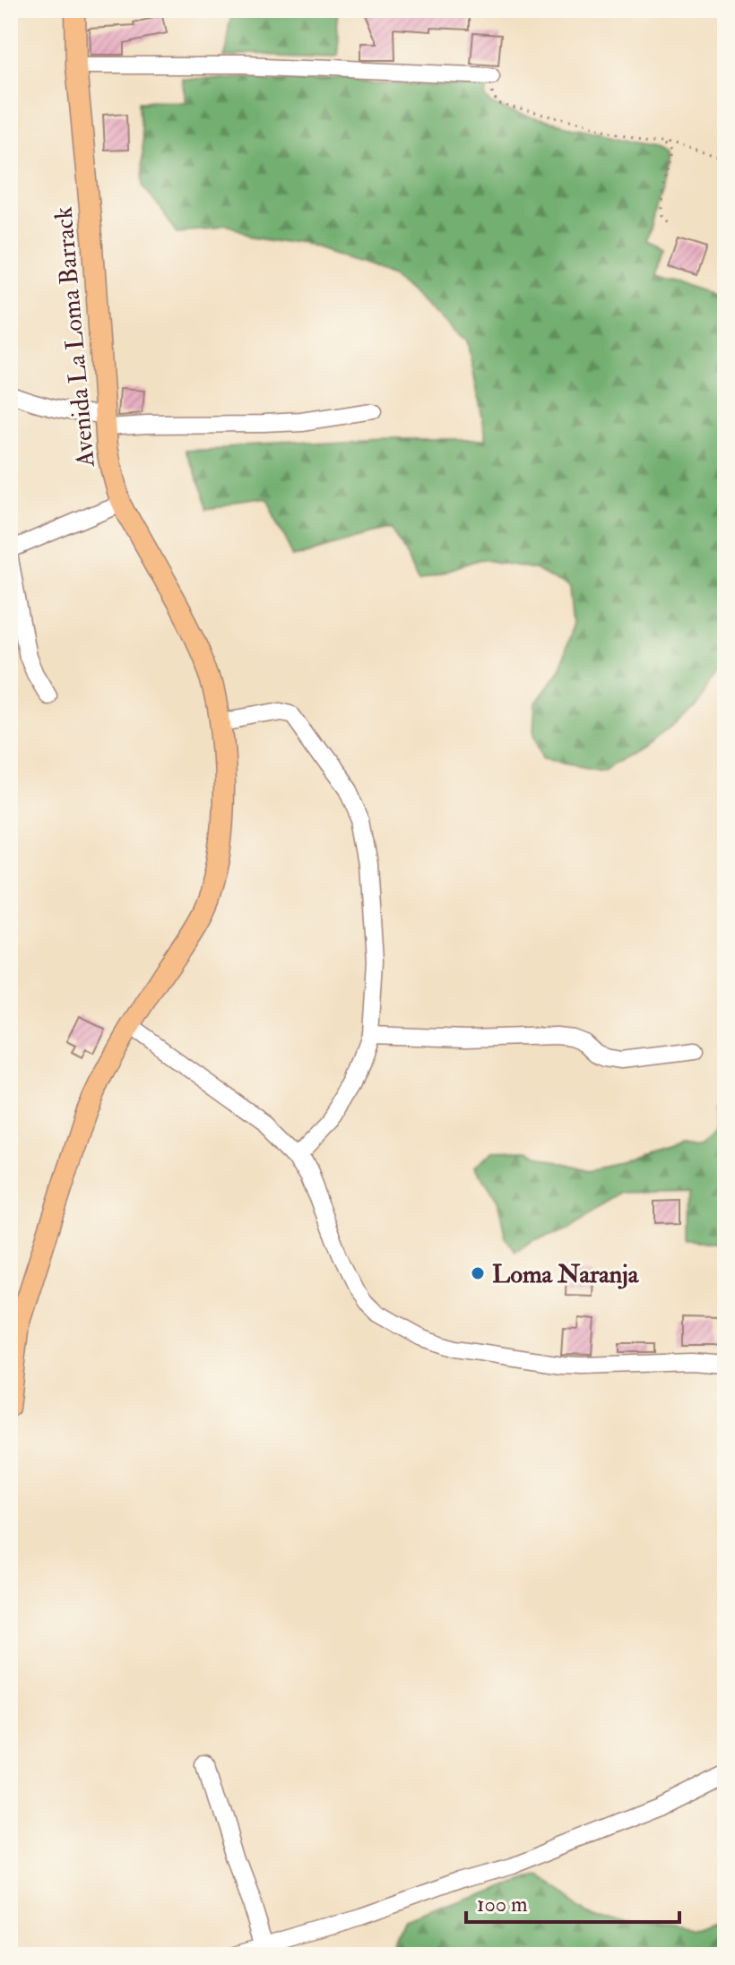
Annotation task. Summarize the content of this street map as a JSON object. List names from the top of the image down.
{
  "streets": {
    "main road": ["Avenida La Loma Barrack"]
  },
  "places": ["Loma Naranja"],
  "scale_bar": "100 m"
}
